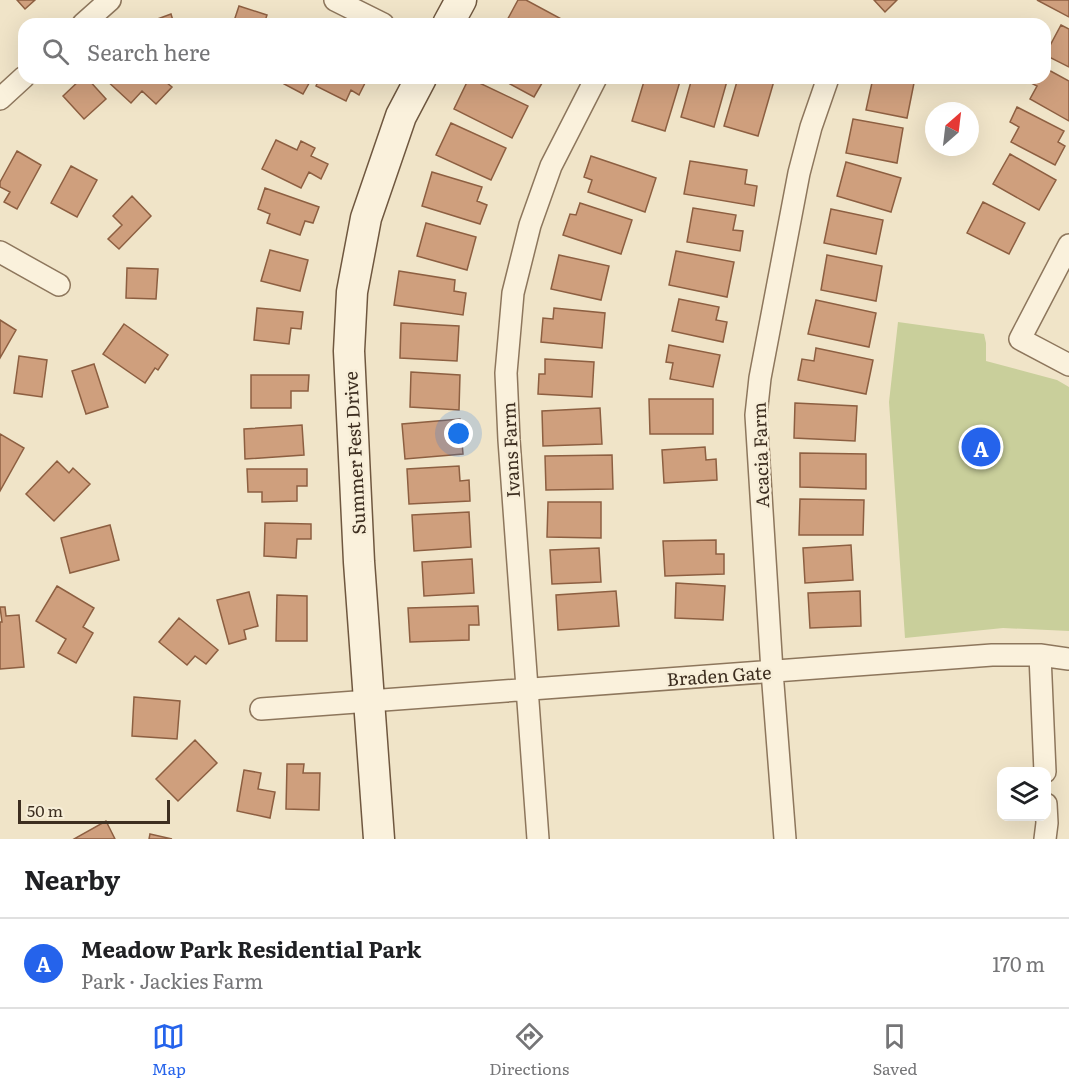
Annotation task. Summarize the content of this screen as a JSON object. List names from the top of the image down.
{
  "streets": {
    "street": [
      "Ivans Farm",
      "Summer Fest Drive",
      "Acacia Farm",
      "Braden Gate"
    ]
  },
  "crossings": [
    ["Ivans Farm", "Braden Gate"],
    ["Summer Fest Drive", "Braden Gate"],
    ["Acacia Farm", "Braden Gate"]
  ],
  "scale_bar": "50 m",
  "north": "top right",
  "page": {
    "search": "Search here",
    "pins": "A",
    "scale": "50 m",
    "heading": "Nearby",
    "list": [
      {
        "mark": "A",
        "name": "Meadow Park Residential Park",
        "note": "Park · Jackies Farm",
        "value": "170 m"
      }
    ],
    "nav": ["Map", "Directions", "Saved"]
  }
}
